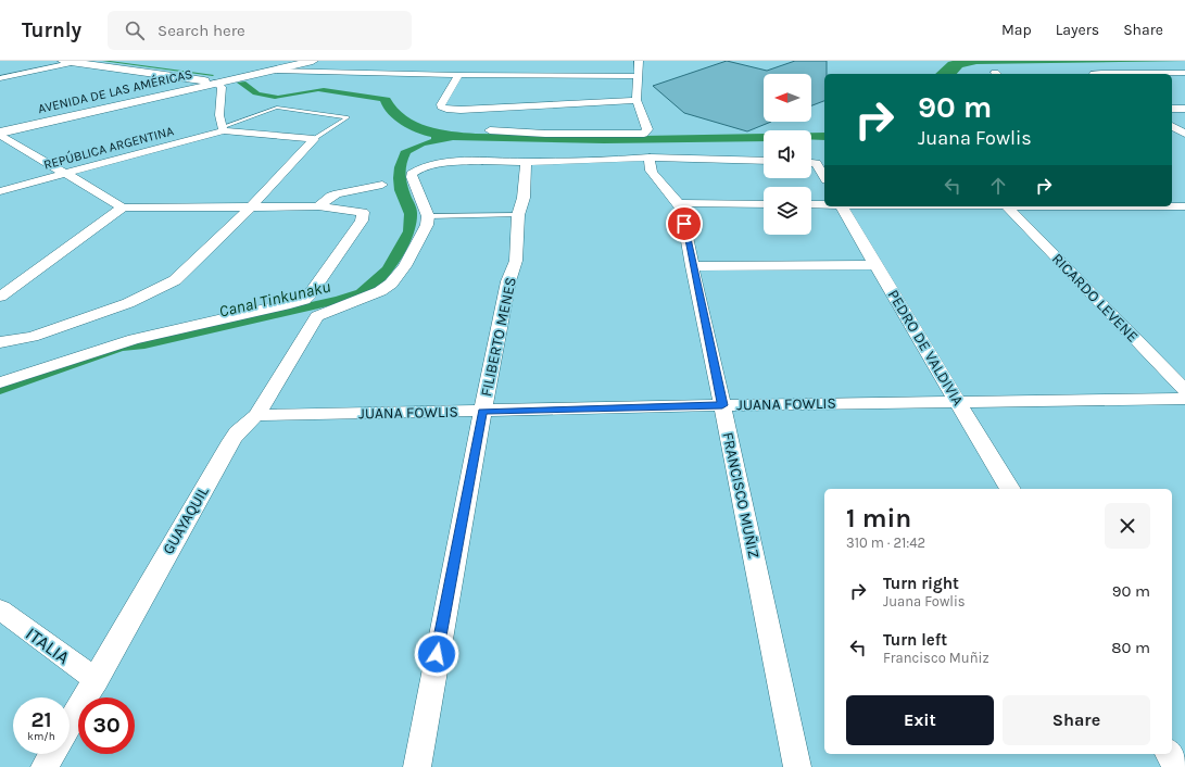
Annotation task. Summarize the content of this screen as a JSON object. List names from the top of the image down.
{
  "streets": {
    "main road": ["AVENIDA DE LAS AMÉRICAS"],
    "street": [
      "REPÚBLICA ARGENTINA",
      "RICARDO LEVENE",
      "FILIBERTO MENES",
      "PEDRO DE VALDIVIA",
      "JUANA FOWLIS",
      "FRANCISCO MUÑIZ",
      "GUAYAQUIL",
      "ITALIA"
    ]
  },
  "crossings": [
    ["FILIBERTO MENES", "JUANA FOWLIS"],
    ["PEDRO DE VALDIVIA", "JUANA FOWLIS"],
    ["JUANA FOWLIS", "FRANCISCO MUÑIZ"],
    ["JUANA FOWLIS", "GUAYAQUIL"],
    ["GUAYAQUIL", "ITALIA"]
  ],
  "water": ["Canal Tinkunaku"],
  "north": "left",
  "page": {
    "header": "Turnly",
    "search": "Search here",
    "nav": ["Map", "Layers", "Share"],
    "turn": ["90 m", "Juana Fowlis"],
    "heading": ["1 min", "310 m · 21:42"],
    "list": [
      {
        "name": "Turn right",
        "note": "Juana Fowlis",
        "value": "90 m"
      },
      {
        "name": "Turn left",
        "note": "Francisco Muñiz",
        "value": "80 m"
      }
    ],
    "buttons": ["Exit", "Share"],
    "speed": "21 km/h",
    "limit": "30"
  }
}
